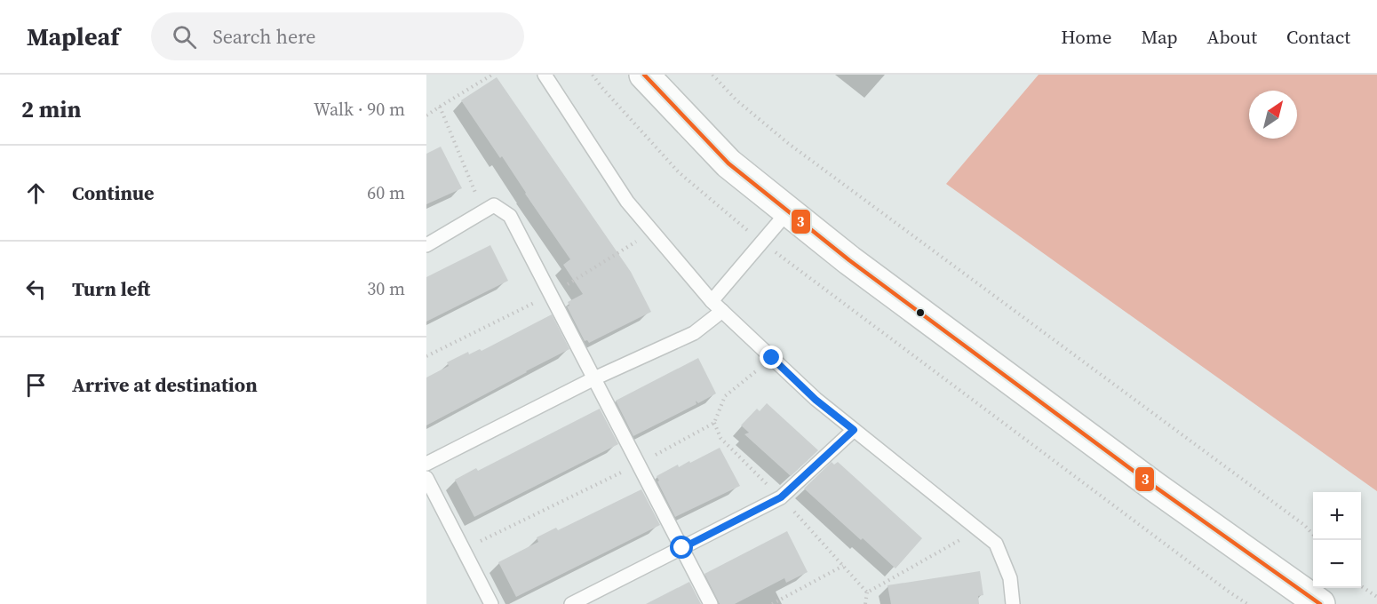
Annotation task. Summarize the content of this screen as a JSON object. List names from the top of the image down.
{
  "lines": ["transit line 3"],
  "north": "top right",
  "page": {
    "header": "Mapleaf",
    "search": "Search here",
    "nav": [
      "Home",
      "Map",
      "About",
      "Contact"
    ],
    "heading": ["2 min", "Walk · 90 m"],
    "list": [
      ["Continue", "60 m"],
      ["Turn left", "30 m"],
      "Arrive at destination"
    ],
    "map_buttons": ["+", "−"]
  }
}
